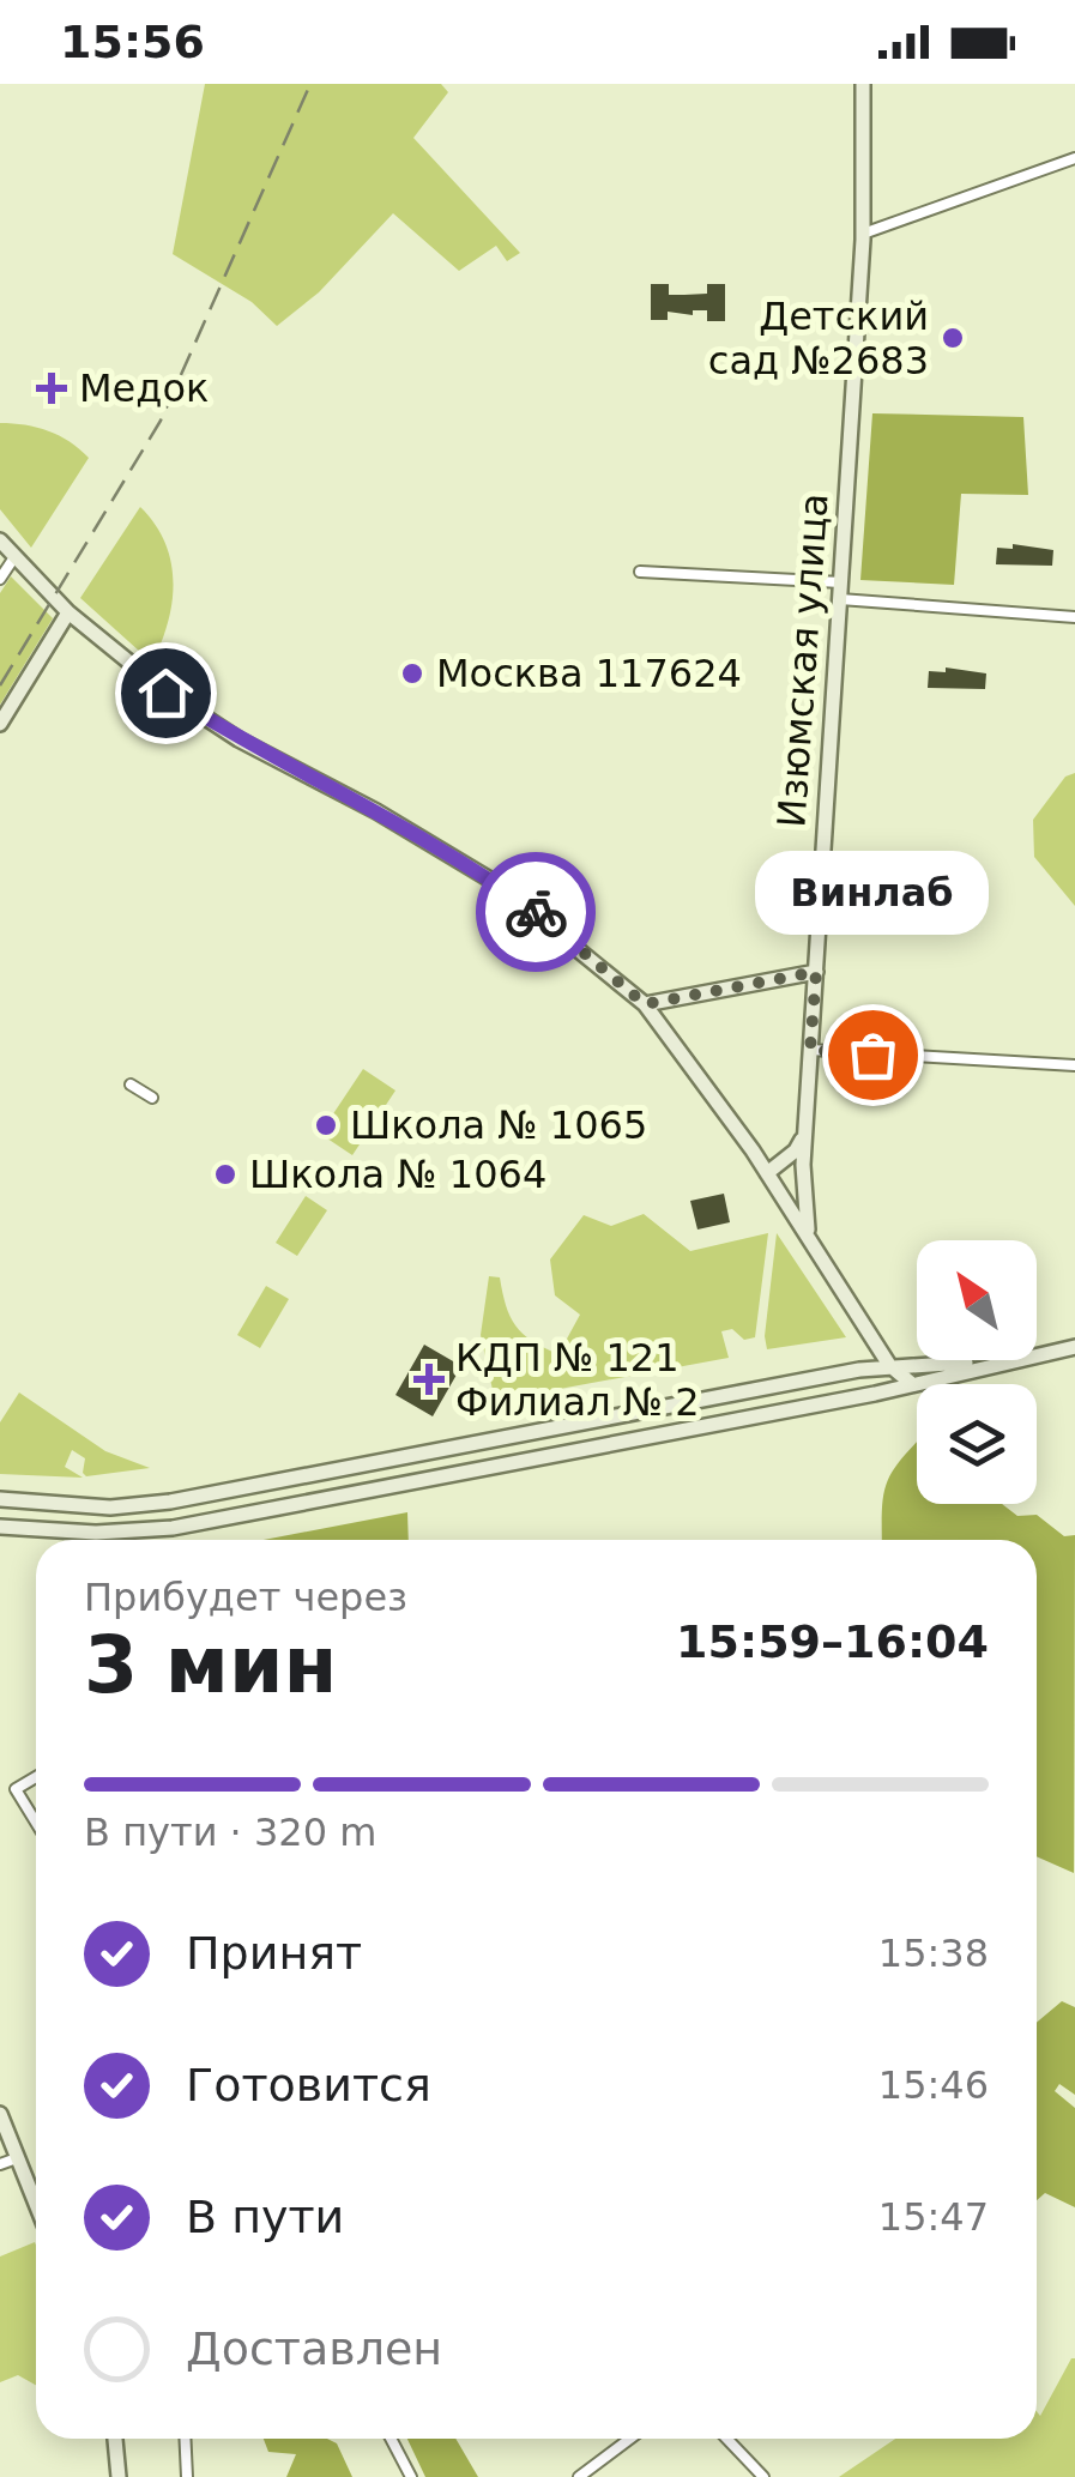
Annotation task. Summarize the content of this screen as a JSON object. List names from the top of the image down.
{
  "streets": {
    "street": ["Изюмская улица"]
  },
  "places": {
    "other": [
      "Детский сад №2683",
      "Москва 117624",
      "Винлаб",
      "Школа № 1065",
      "Школа № 1064"
    ],
    "health": ["Медок", "КДП № 121 Филиал № 2"]
  },
  "north": "top left",
  "page": {
    "status": "15:56",
    "bubble": "Винлаб",
    "heading": ["3 мин", "Прибудет через", "15:59–16:04"],
    "bar": "В пути · 320 m",
    "list": [
      ["Принят", "15:38"],
      ["Готовится", "15:46"],
      ["В пути", "15:47"],
      "Доставлен"
    ]
  }
}
